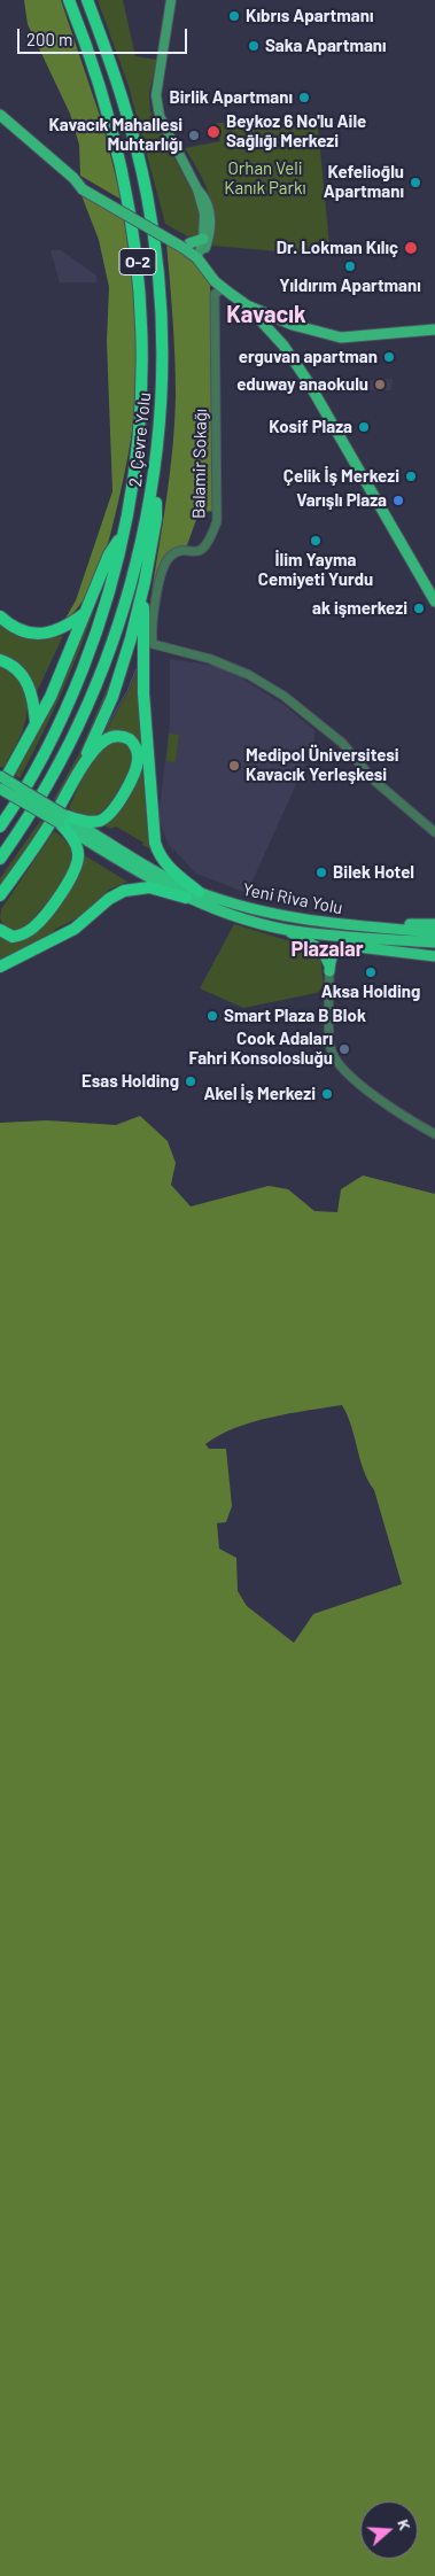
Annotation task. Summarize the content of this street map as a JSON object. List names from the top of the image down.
{
  "streets": {
    "highway": ["O-2", "2. Çevre Yolu", "Yeni Riva Yolu"],
    "street": ["Balamir Sokağı"]
  },
  "districts": ["Kavacık", "Plazalar"],
  "parks": ["Orhan Veli Kanık Parkı"],
  "places": [
    "Kıbrıs Apartmanı",
    "Saka Apartmanı",
    "Birlik Apartmanı",
    "Beykoz 6 No'lu Aile Saḡlıḡı Merkezi",
    "Kavacık Mahallesi Muhtarlığı",
    "Kefelioḡlu Apartmanı",
    "Dr. Lokman Kılıç",
    "Yıldırım Apartmanı",
    "erguvan apartman",
    "eduway anaokulu",
    "Kosif Plaza",
    "Çelik İş Merkezi",
    "Varışlı Plaza",
    "İlim Yayma Cemiyeti Yurdu",
    "ak işmerkezi",
    "Medipol Üniversitesi Kavacık Yerleşkesi",
    "Bilek Hotel",
    "Aksa Holding",
    "Smart Plaza B Blok",
    "Cook Adaları Fahri Konsolosluğu",
    "Esas Holding",
    "Akel İş Merkezi"
  ],
  "scale_bar": "200 m",
  "north": "right"
}
